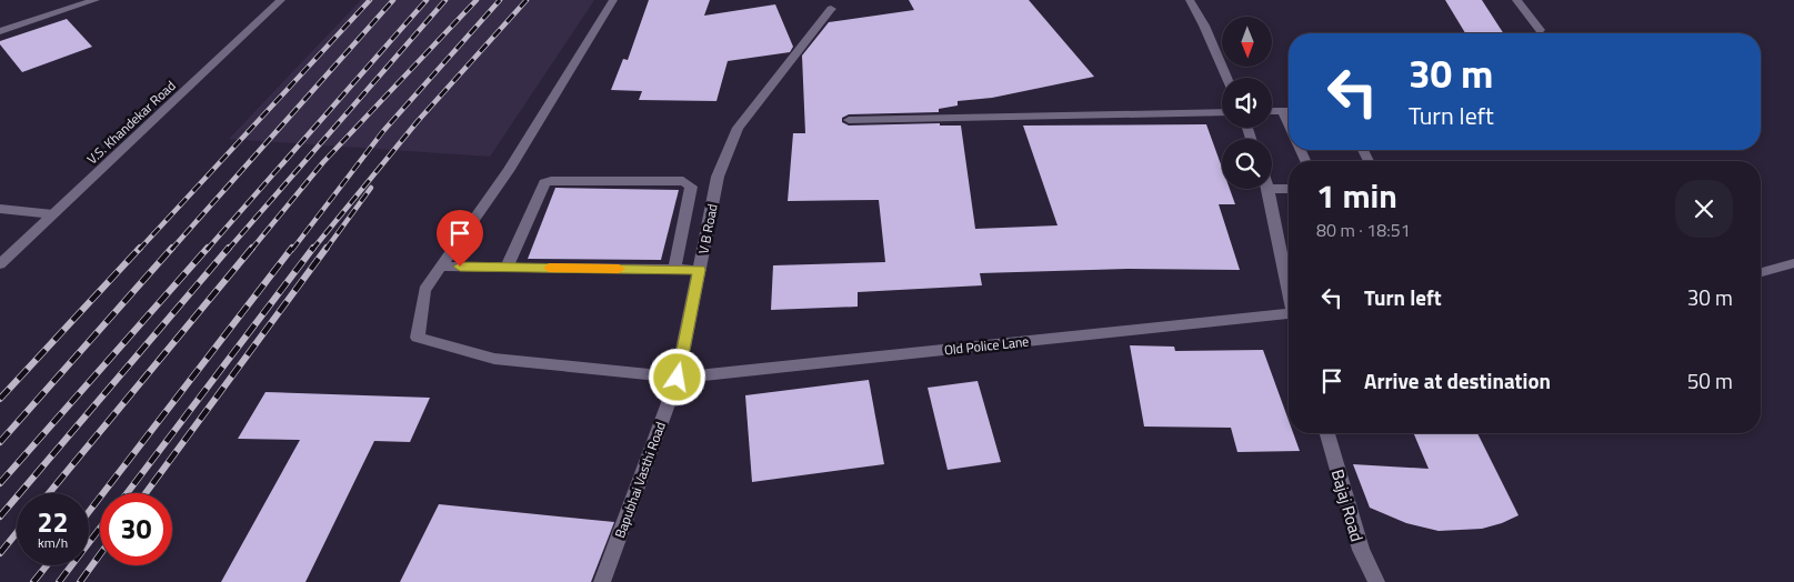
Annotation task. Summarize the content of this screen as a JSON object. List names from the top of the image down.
{
  "streets": {
    "street": [
      "V.S. Khandekar Road",
      "V B Road",
      "Old Police Lane",
      "Bapubhai Vasthi Road",
      "Bajaj Road"
    ]
  },
  "crossings": [
    ["V B Road", "Old Police Lane"],
    ["V B Road", "Bapubhai Vasthi Road"],
    ["Old Police Lane", "Bapubhai Vasthi Road"]
  ],
  "north": "bottom",
  "page": {
    "turn": ["30 m", "Turn left"],
    "heading": ["1 min", "80 m · 18:51"],
    "list": [
      {
        "name": "Turn left",
        "value": "30 m"
      },
      {
        "name": "Arrive at destination",
        "value": "50 m"
      }
    ],
    "speed": "22 km/h",
    "limit": "30"
  }
}
